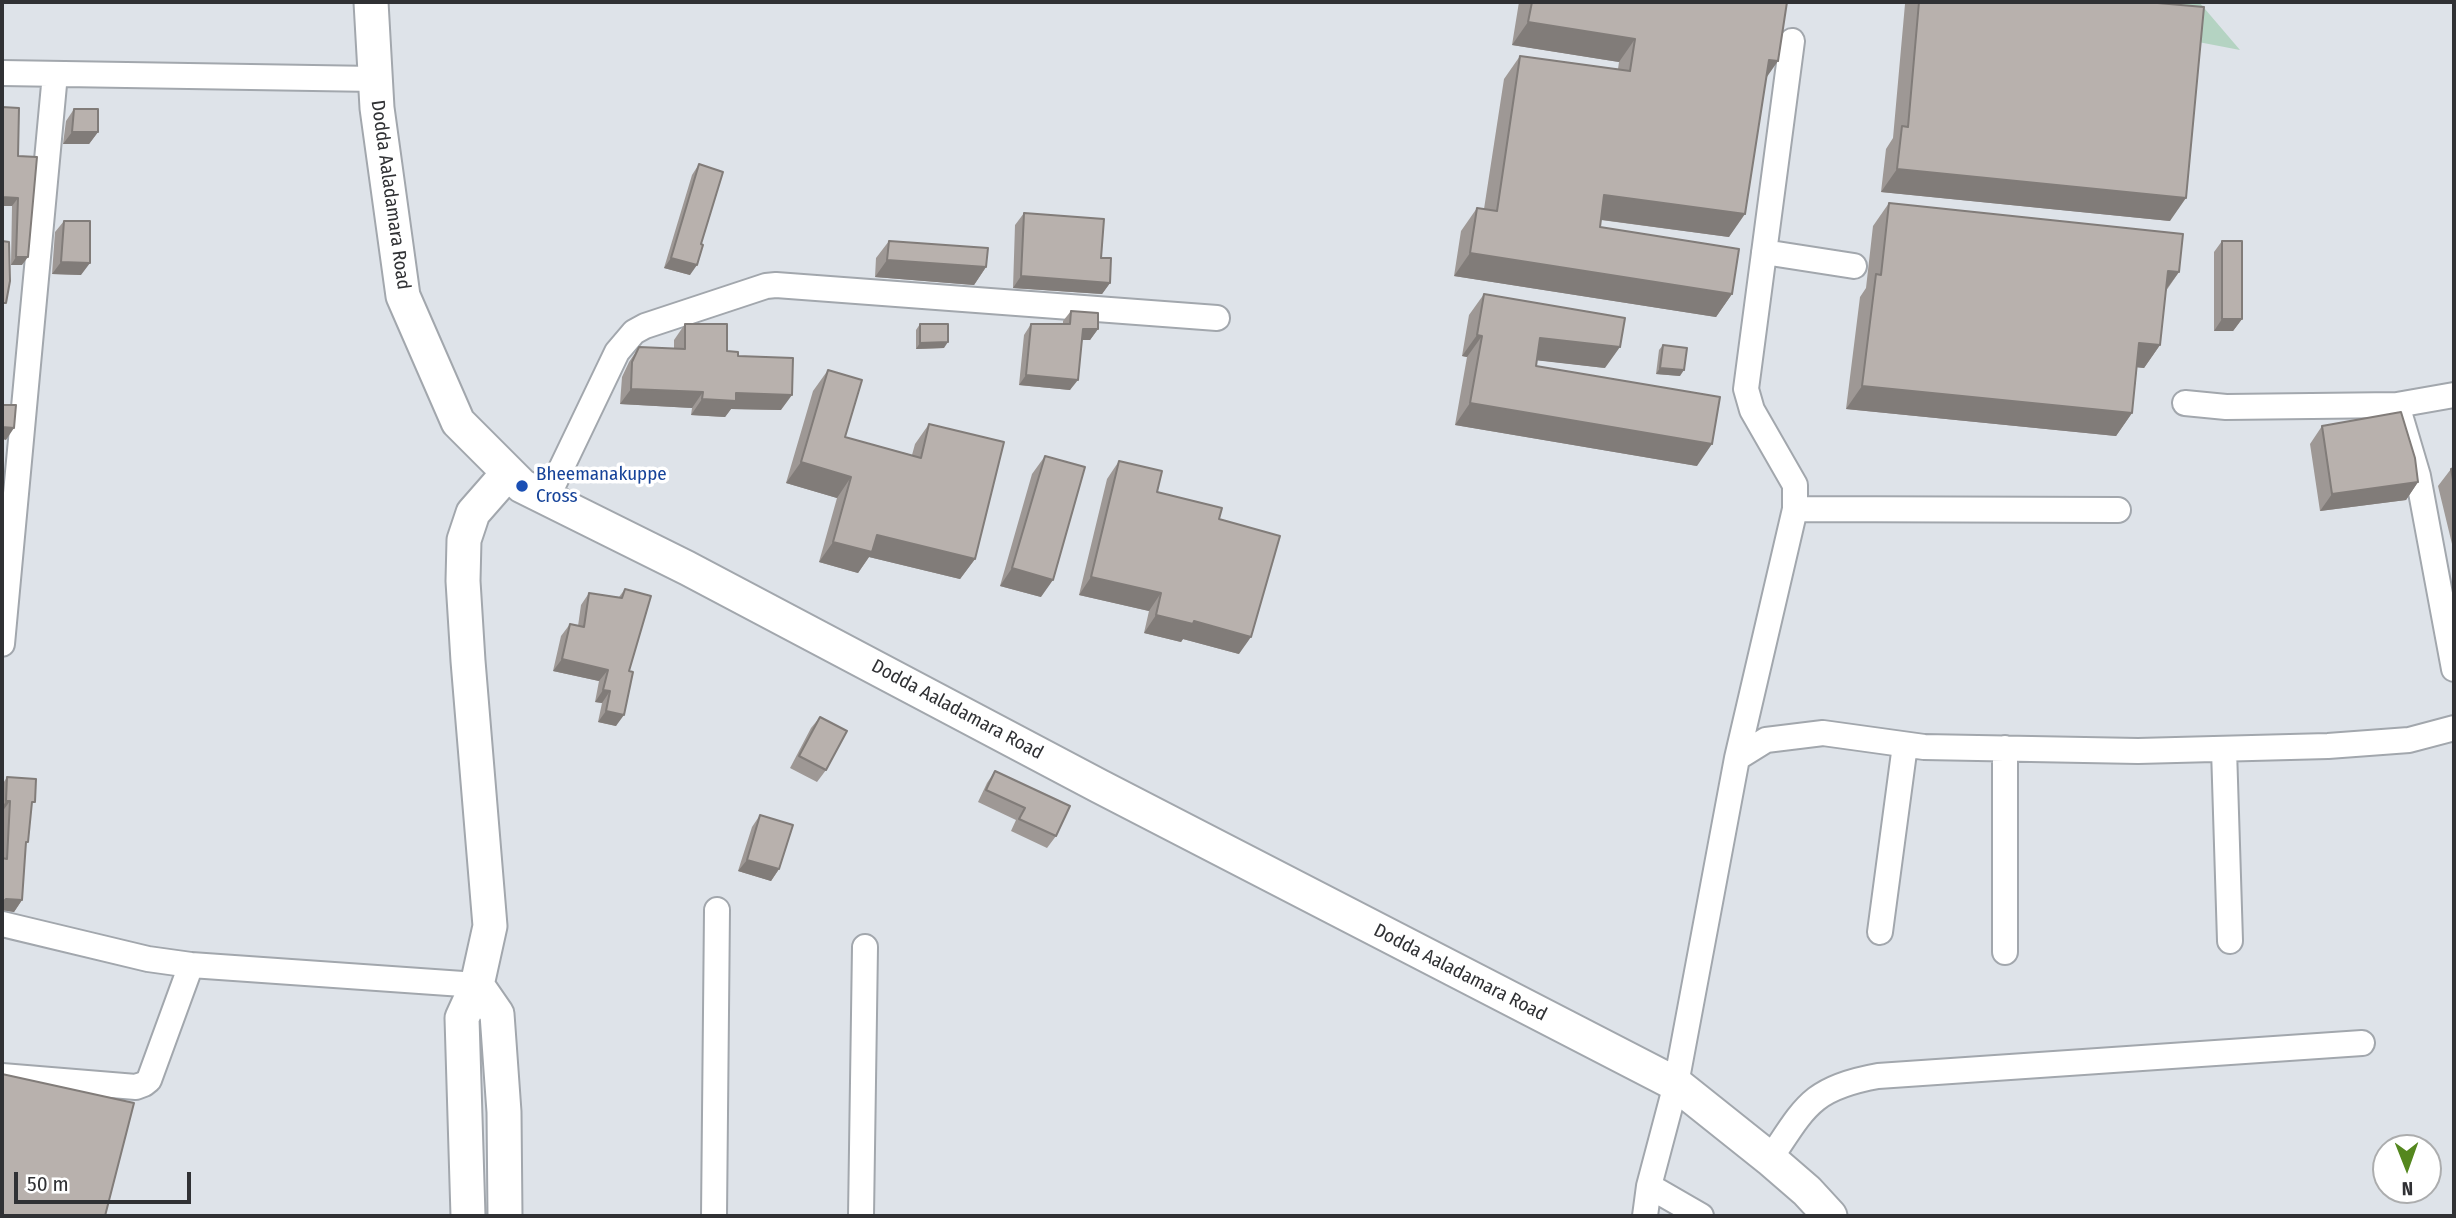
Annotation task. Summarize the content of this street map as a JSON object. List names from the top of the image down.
{
  "streets": {
    "main road": ["Dodda Aaladamara Road"]
  },
  "places": ["Bheemanakuppe Cross"],
  "scale_bar": "50 m",
  "north": "bottom"
}
